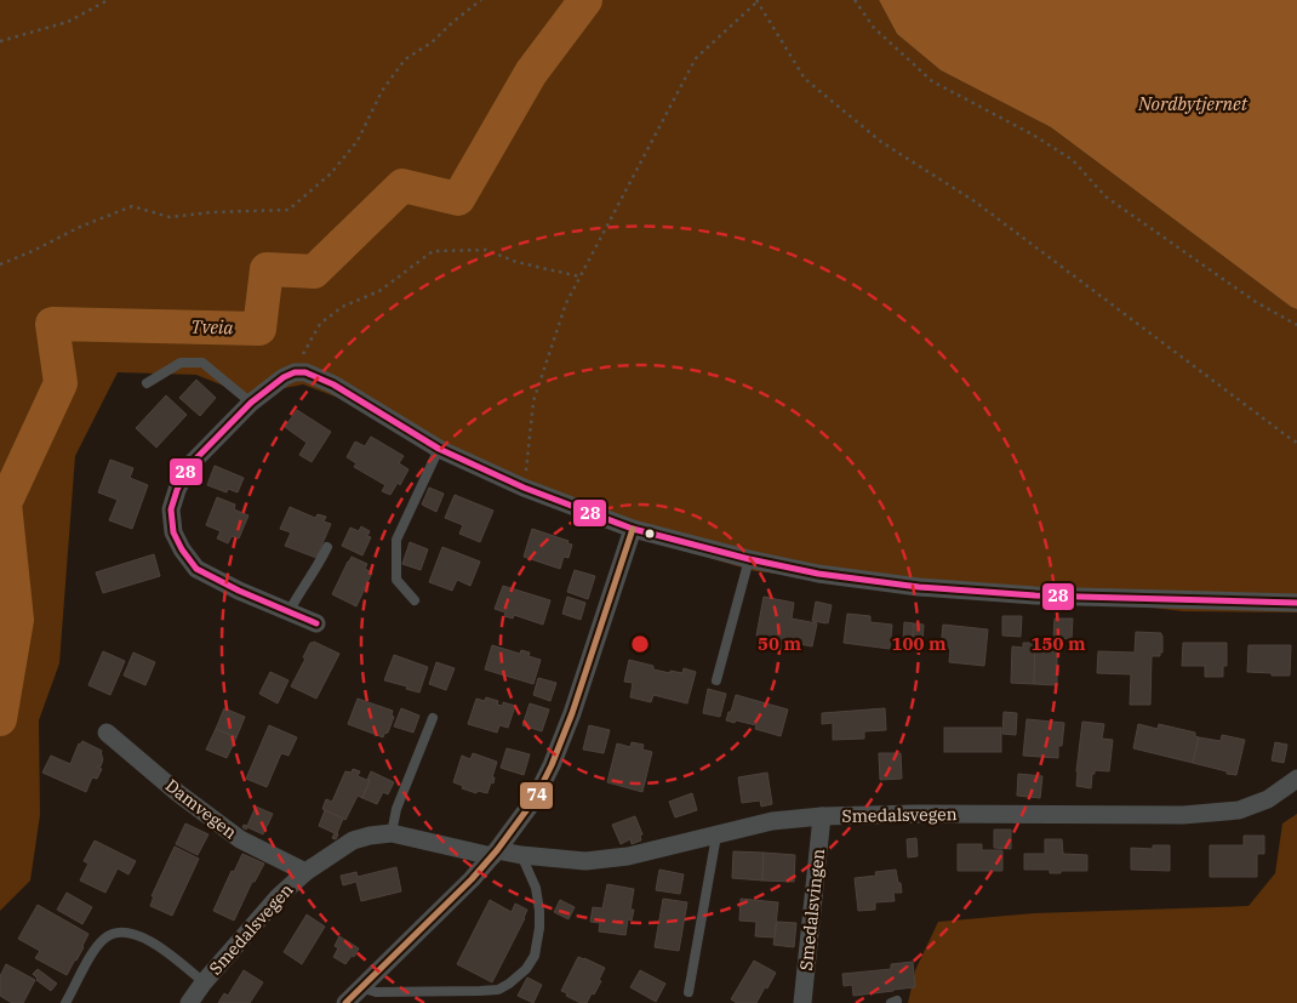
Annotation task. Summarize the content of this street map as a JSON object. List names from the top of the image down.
{
  "streets": {
    "street": ["Damvegen", "Smedalsvegen", "Smedalsvingen"]
  },
  "crossings": [
    ["Damvegen", "Smedalsvegen"],
    ["Smedalsvegen", "Smedalsvingen"]
  ],
  "water": ["Nordbytjernet", "Tveia"],
  "lines": ["transit line 28", "transit line 74"],
  "rings": ["50 m", "100 m", "150 m"]
}
